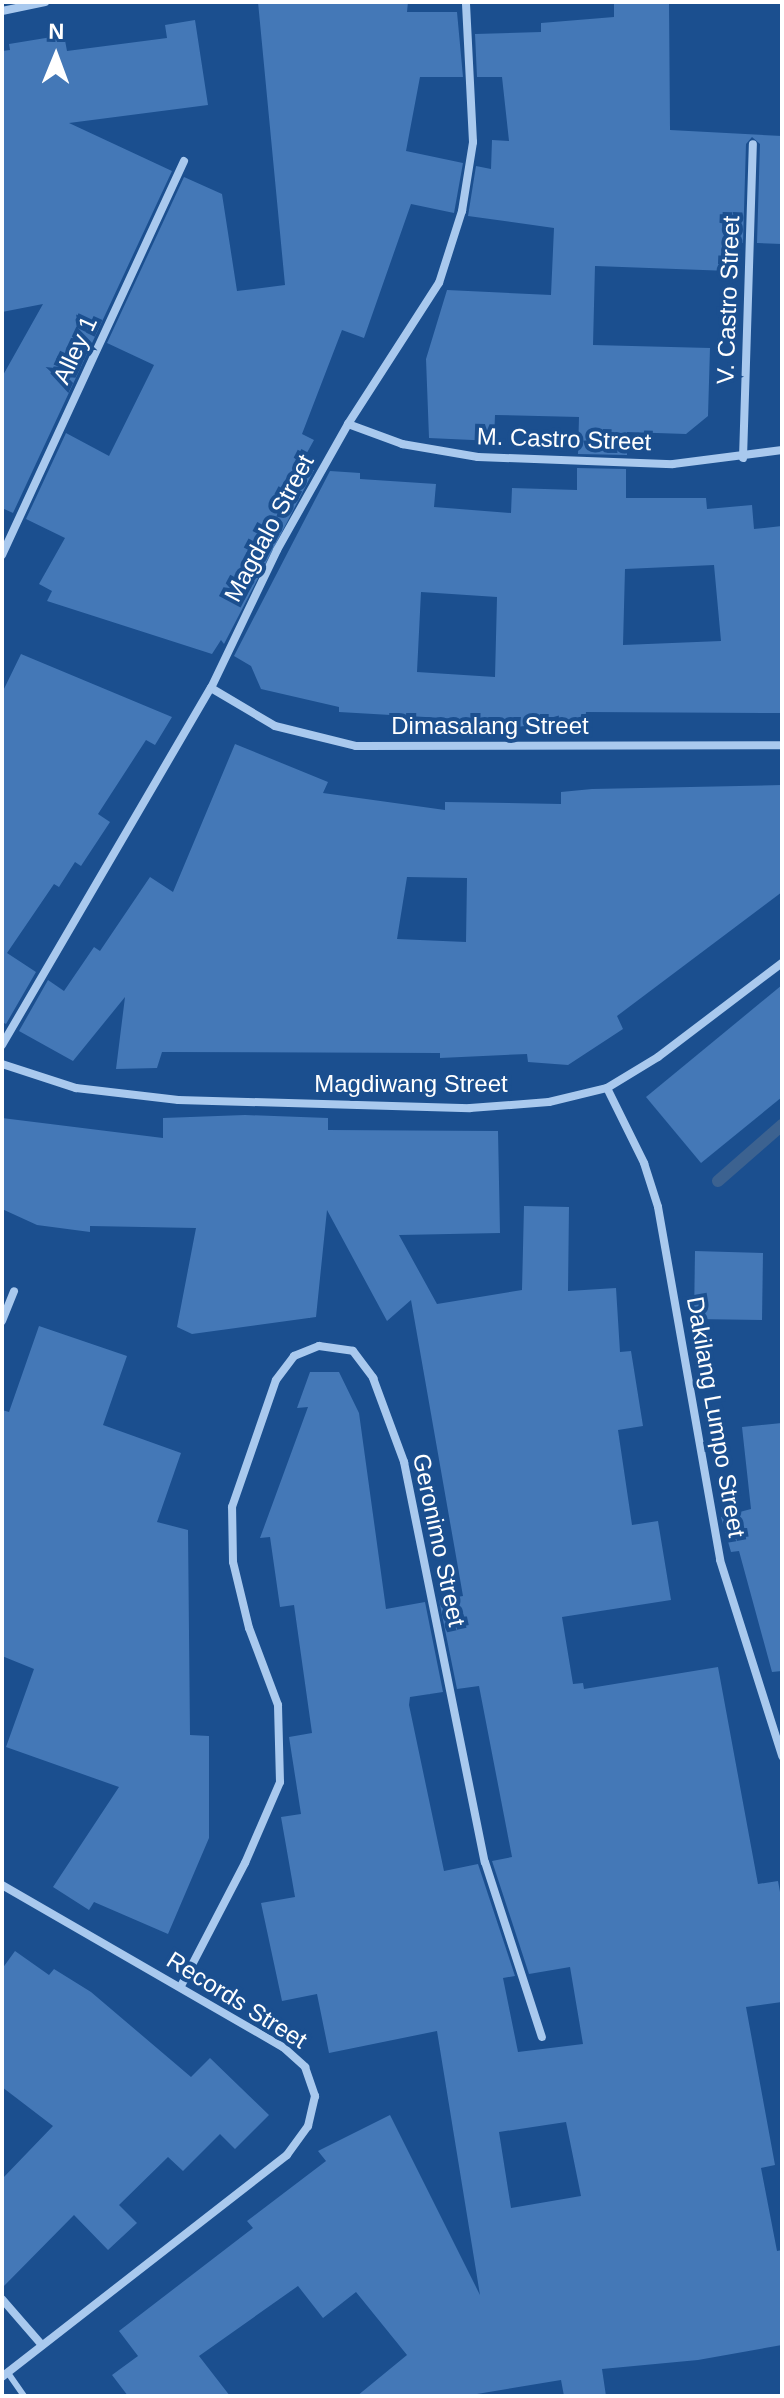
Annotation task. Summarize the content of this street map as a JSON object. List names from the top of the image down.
{
  "streets": {
    "street": [
      "V. Castro Street",
      "Alley 1",
      "M. Castro Street",
      "Magdalo Street",
      "Dimasalang Street",
      "Magdiwang Street",
      "Dakilang Lumpo Street",
      "Geronimo Street",
      "Records Street"
    ]
  },
  "crossings": [
    ["V. Castro Street", "M. Castro Street"],
    ["M. Castro Street", "Magdalo Street"],
    ["Magdalo Street", "Dimasalang Street"],
    ["Magdiwang Street", "Dakilang Lumpo Street"],
    ["Geronimo Street", "Records Street"]
  ],
  "north": "top"
}
